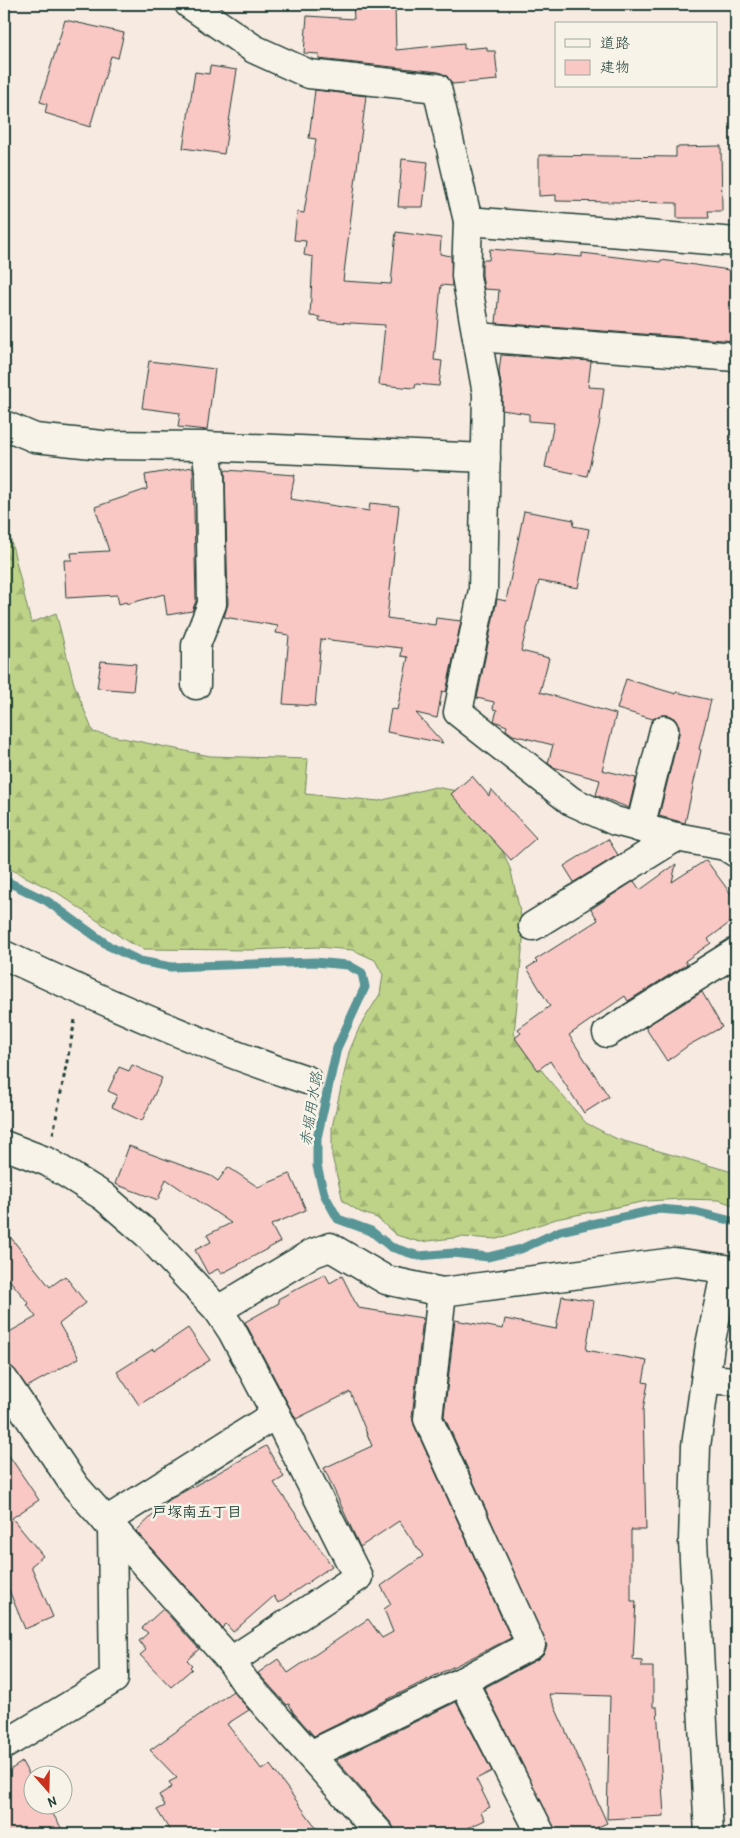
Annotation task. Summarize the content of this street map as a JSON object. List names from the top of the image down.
{
  "districts": ["戸塚南五丁目"],
  "water": ["赤堀用水路"],
  "legend": ["道路", "建物"],
  "north": "bottom"
}
